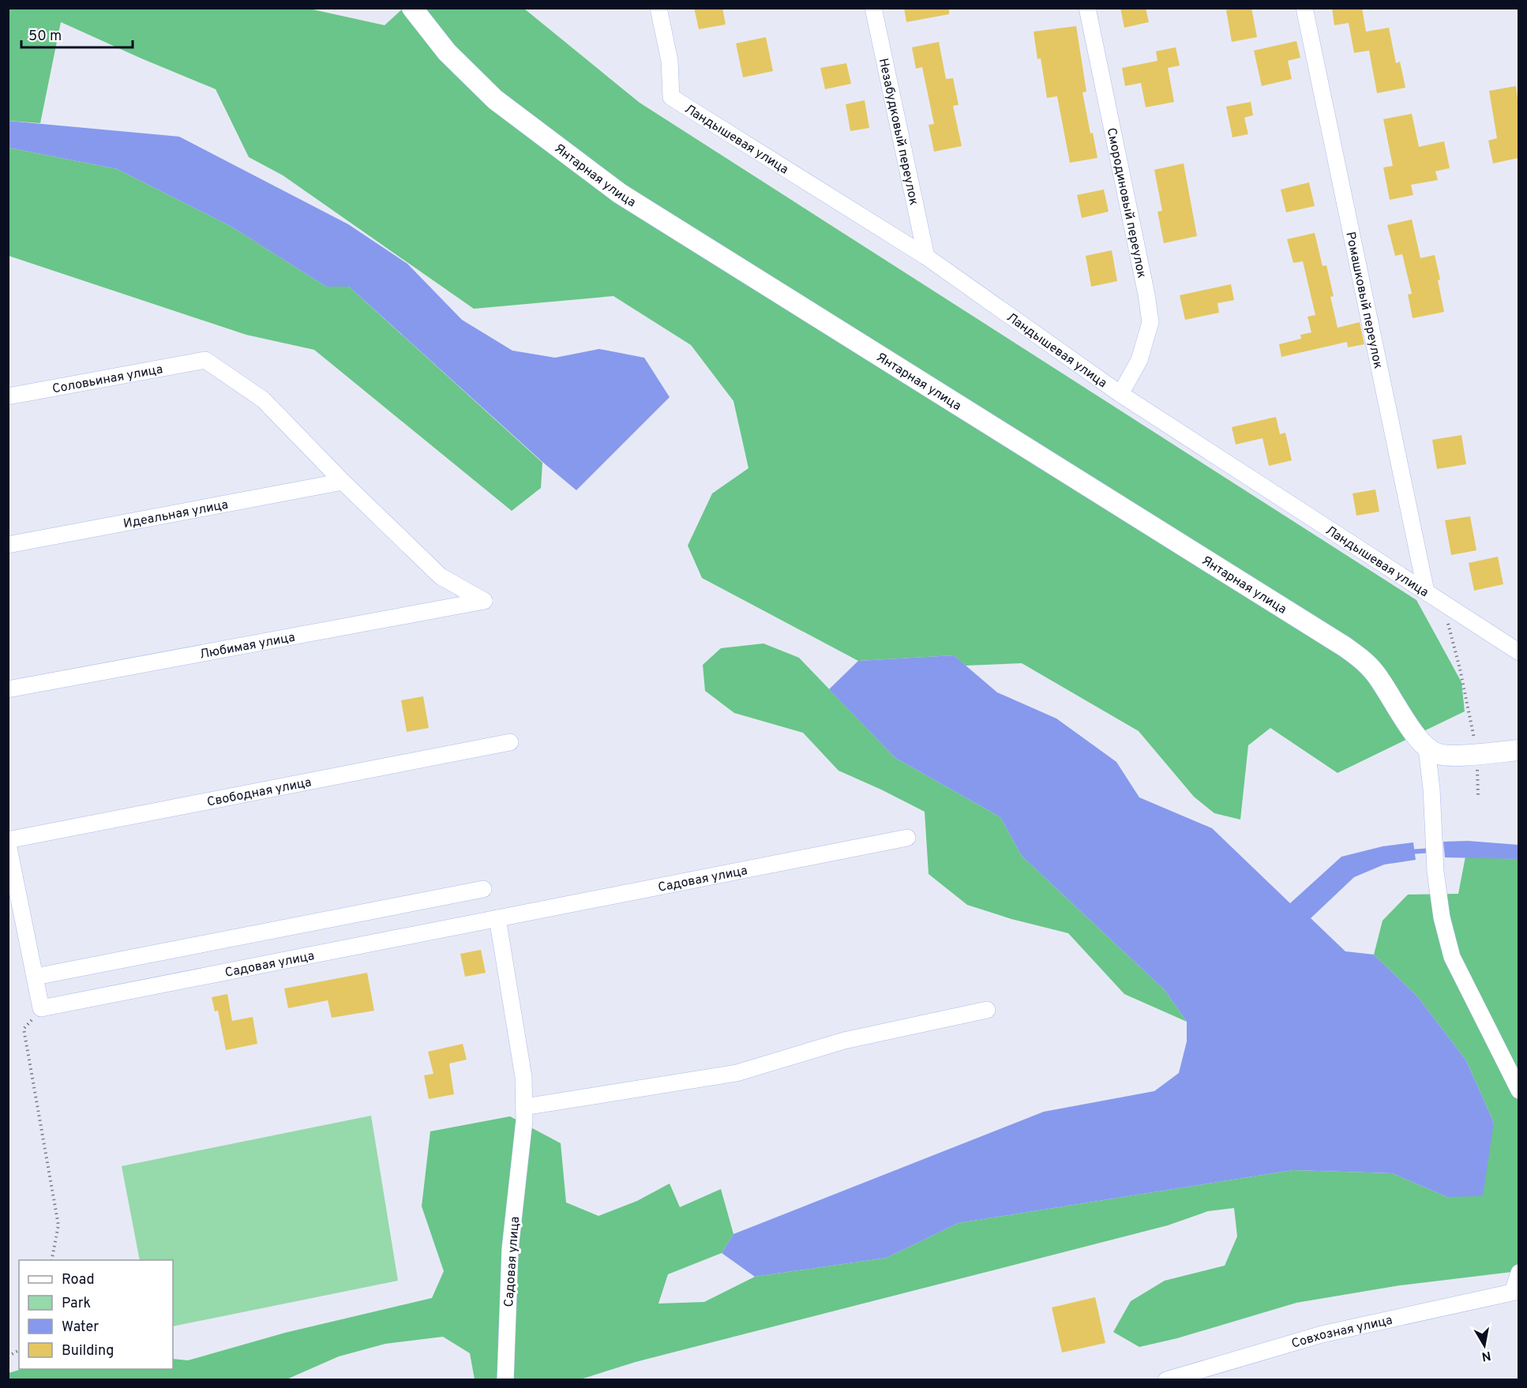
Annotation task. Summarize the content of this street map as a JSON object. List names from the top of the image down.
{
  "streets": {
    "street": [
      "Незабудковый переулок",
      "Ландышевая улица",
      "Янтарная улица",
      "Смородиновый переулок",
      "Ромашковый переулок",
      "Соловьиная улица",
      "Идеальная улица",
      "Любимая улица",
      "Свободная улица",
      "Садовая улица",
      "Совхозная улица"
    ]
  },
  "crossings": [
    ["Незабудковый переулок", "Ландышевая улица"],
    ["Ландышевая улица", "Смородиновый переулок"],
    ["Ландышевая улица", "Ромашковый переулок"],
    ["Соловьиная улица", "Идеальная улица"],
    ["Соловьиная улица", "Любимая улица"],
    ["Идеальная улица", "Любимая улица"]
  ],
  "legend": [
    "Road",
    "Park",
    "Water",
    "Building"
  ],
  "scale_bar": "50 m",
  "north": "bottom"
}
